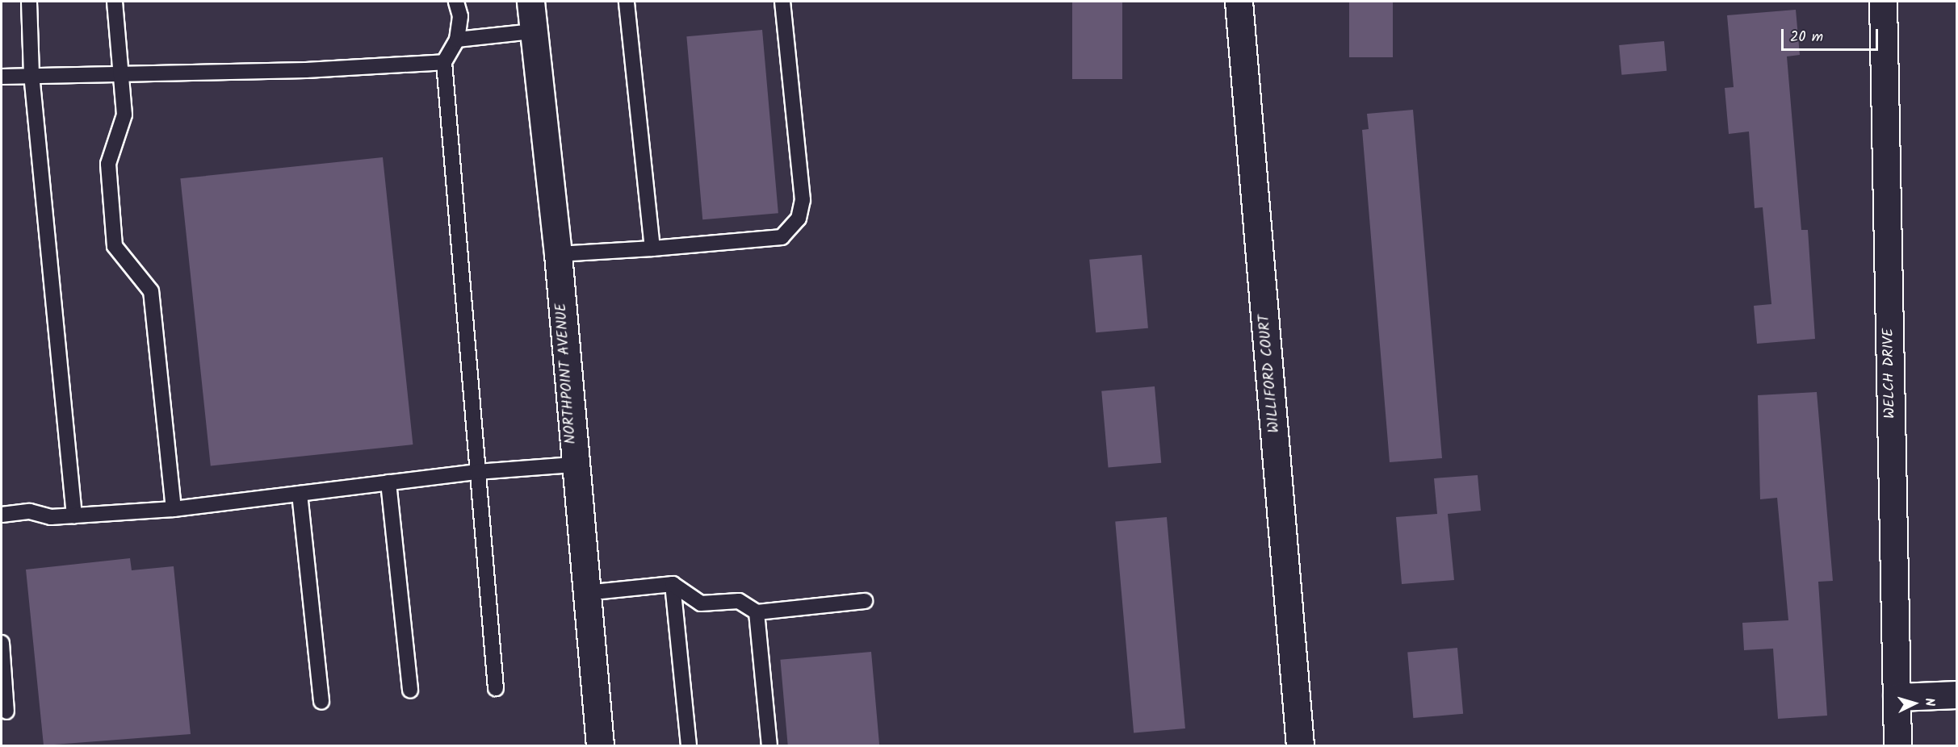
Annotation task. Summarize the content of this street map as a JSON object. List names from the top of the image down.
{
  "streets": {
    "street": ["NORTHPOINT AVENUE", "WILLIFORD COURT", "WELCH DRIVE"]
  },
  "scale_bar": "20 m",
  "north": "right"
}
